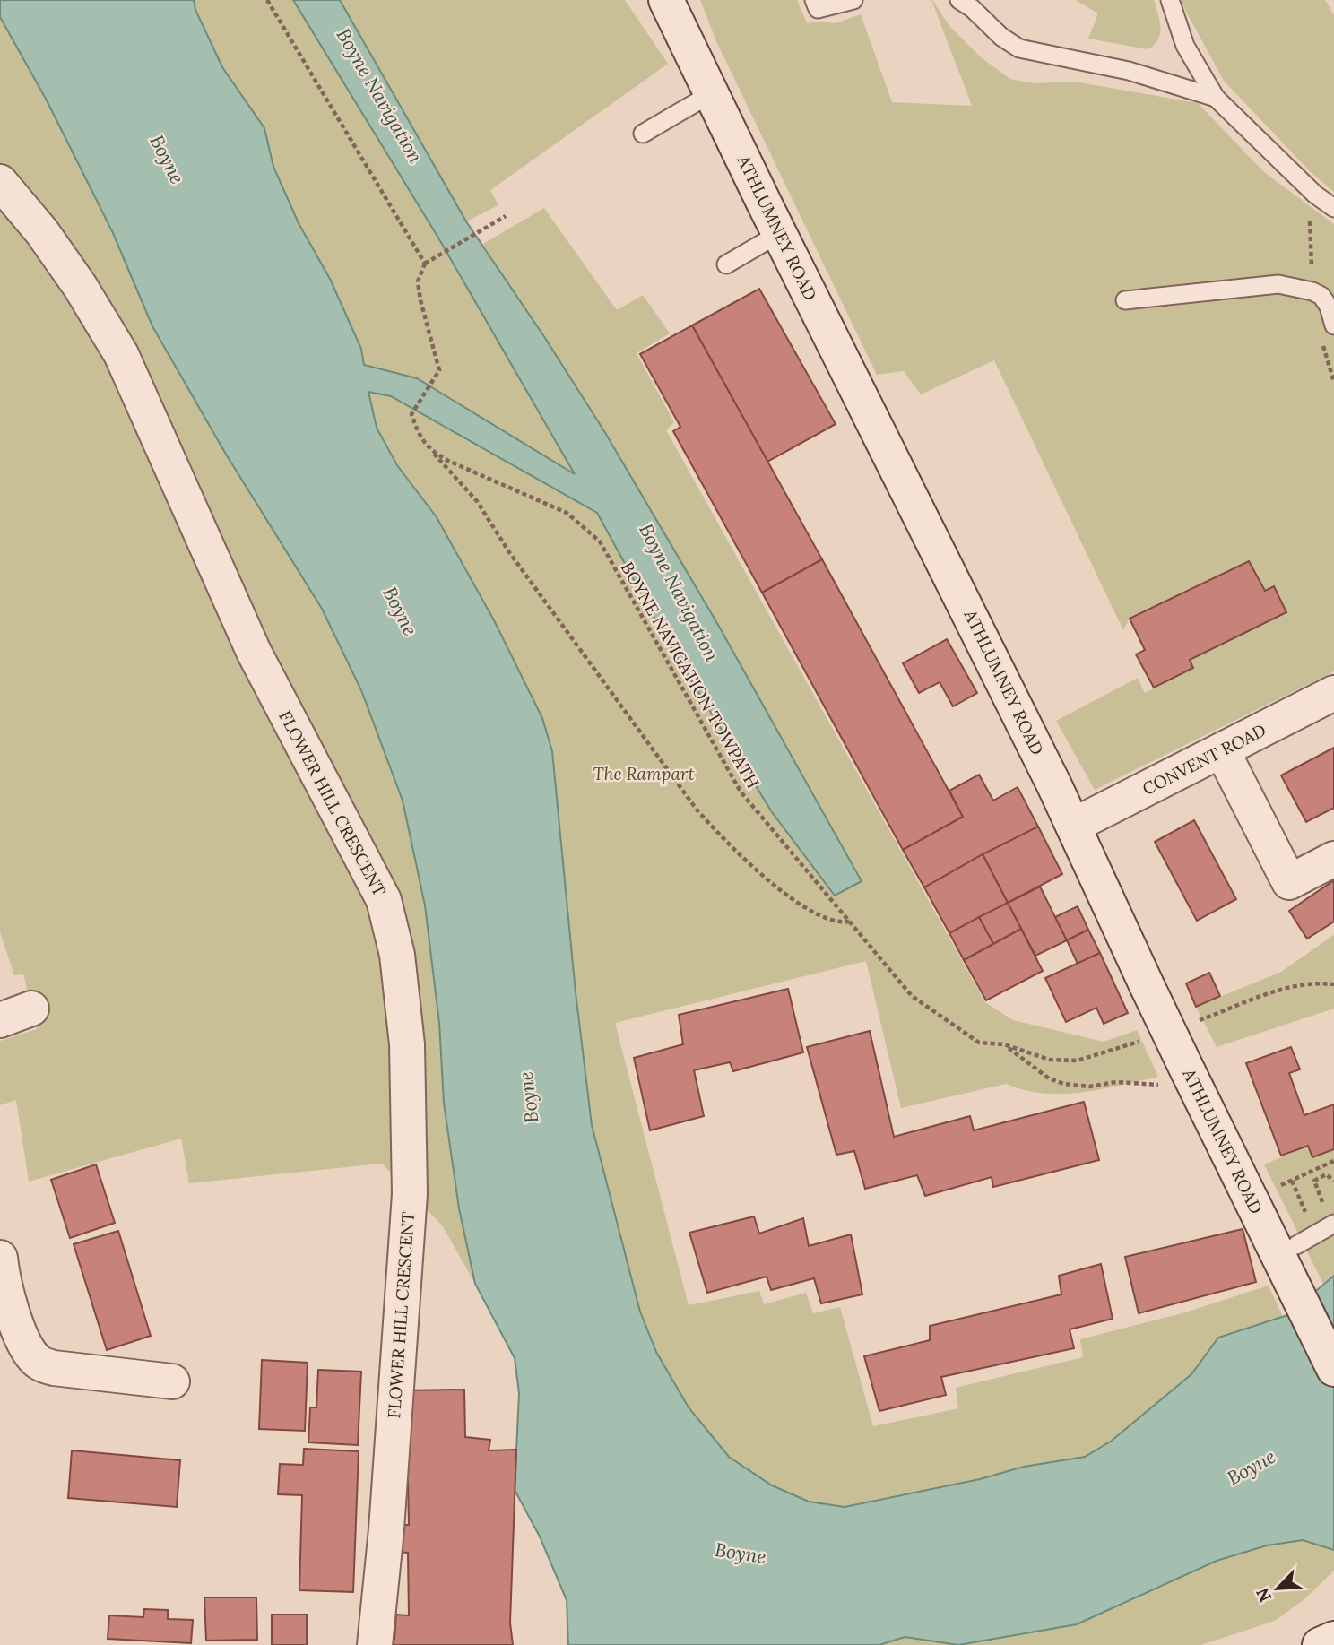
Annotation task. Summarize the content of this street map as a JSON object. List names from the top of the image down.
{
  "streets": {
    "street": ["ATHLUMNEY ROAD", "CONVENT ROAD", "FLOWER HILL CRESCENT"],
    "path": ["BOYNE NAVIGATION TOWPATH"]
  },
  "crossings": [
    ["ATHLUMNEY ROAD", "CONVENT ROAD"]
  ],
  "water": ["Boyne Navigation", "Boyne"],
  "parks": ["The Rampart"],
  "north": "bottom left"
}
